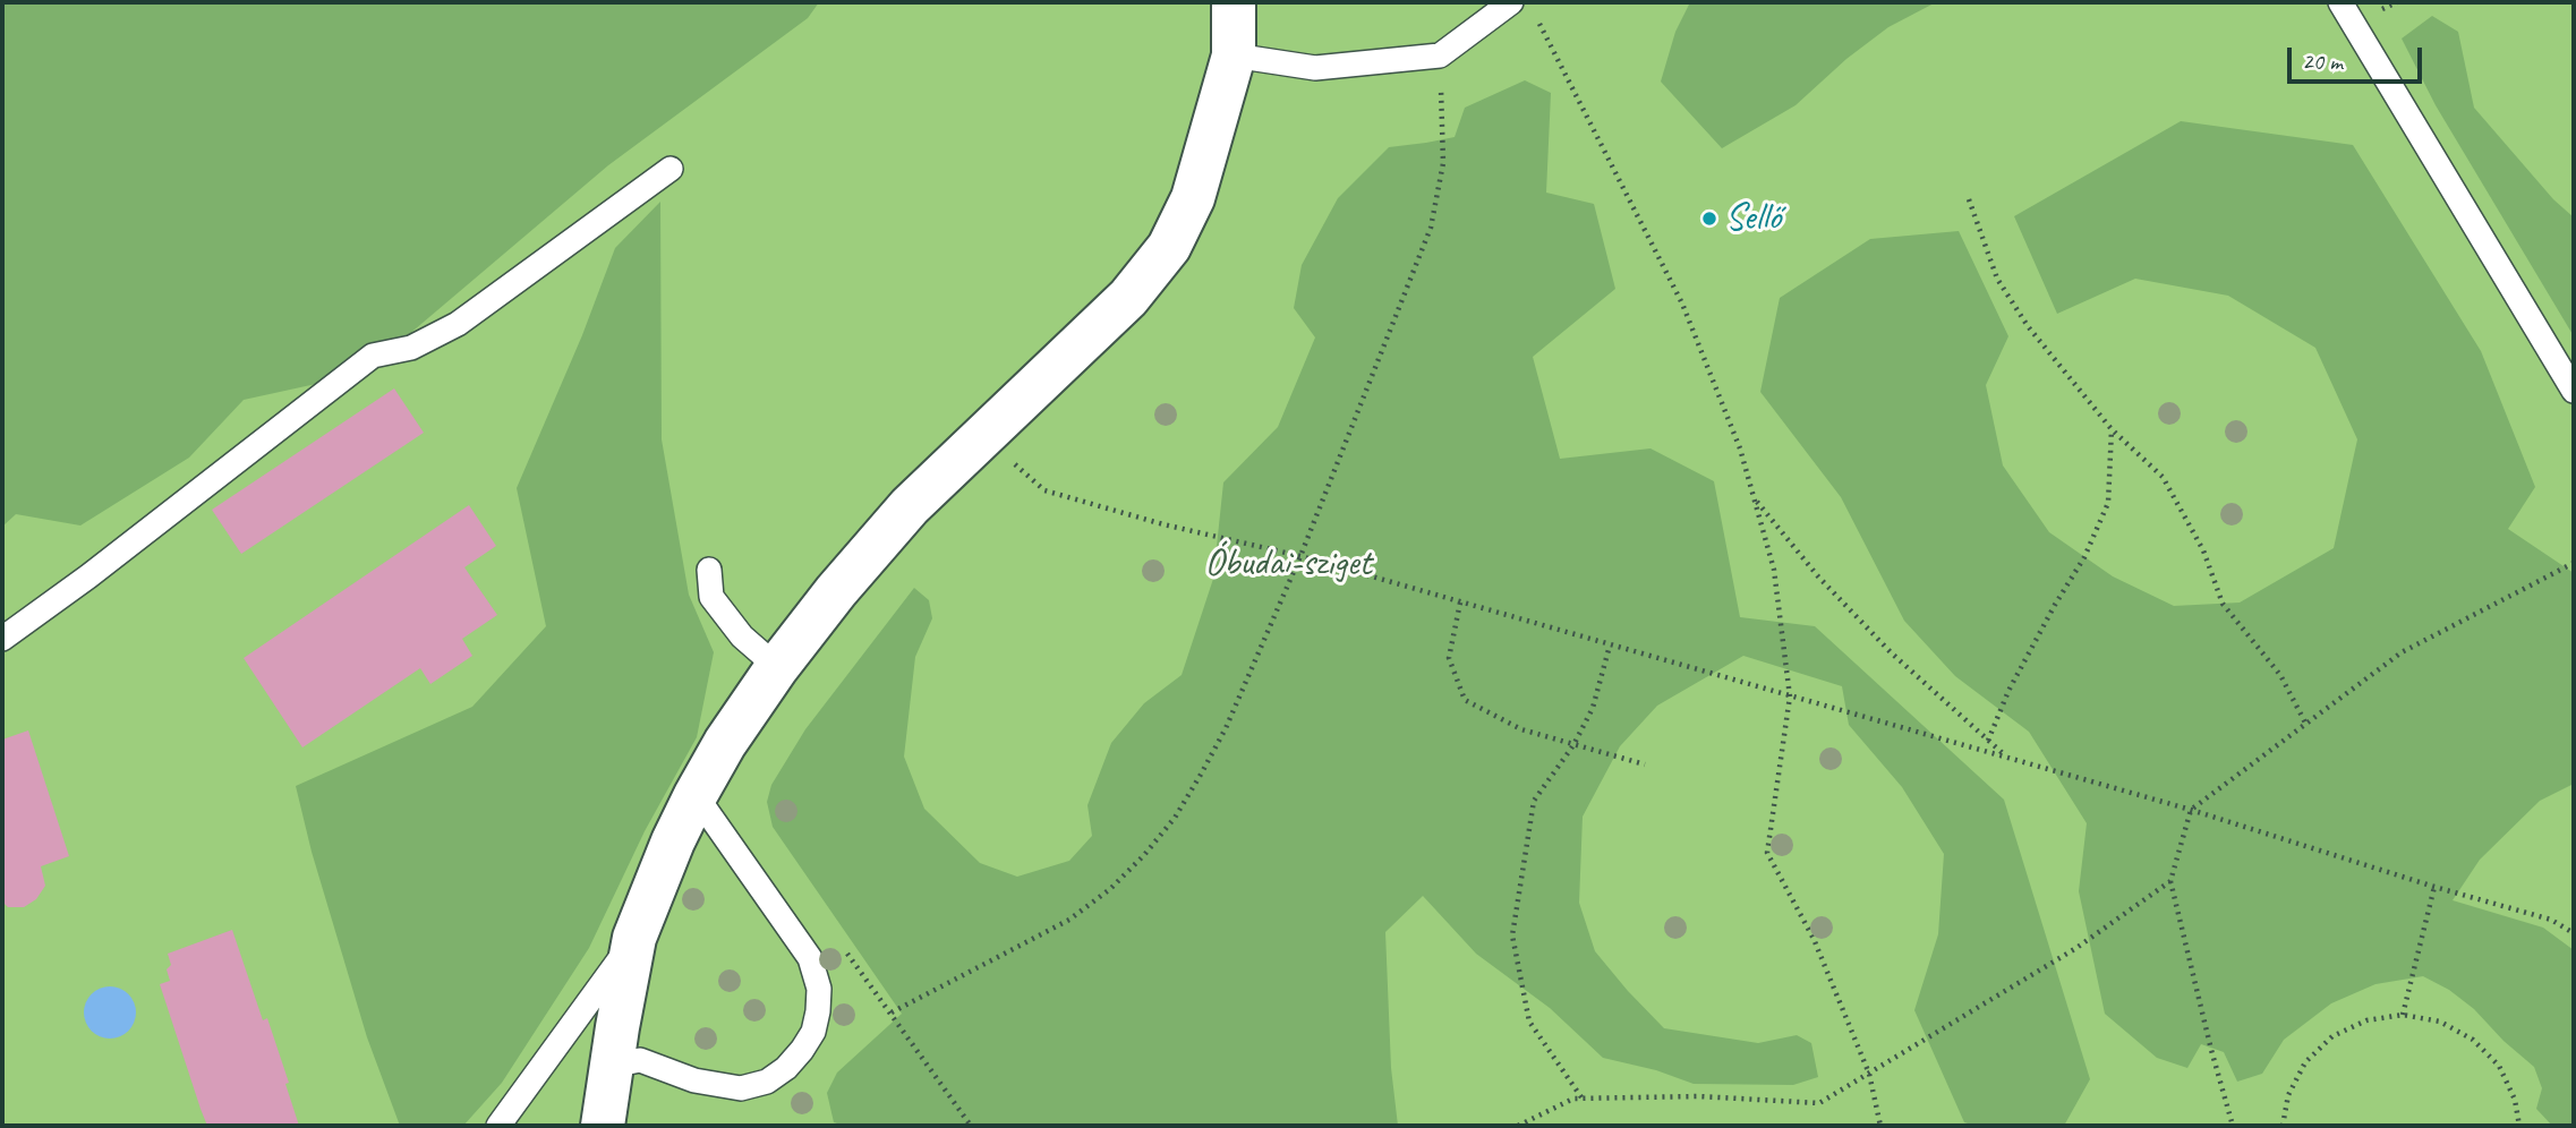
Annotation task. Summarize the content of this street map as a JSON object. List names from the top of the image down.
{
  "parks": ["Óbudai-sziget"],
  "places": ["Sellő"],
  "scale_bar": "20 m"
}
